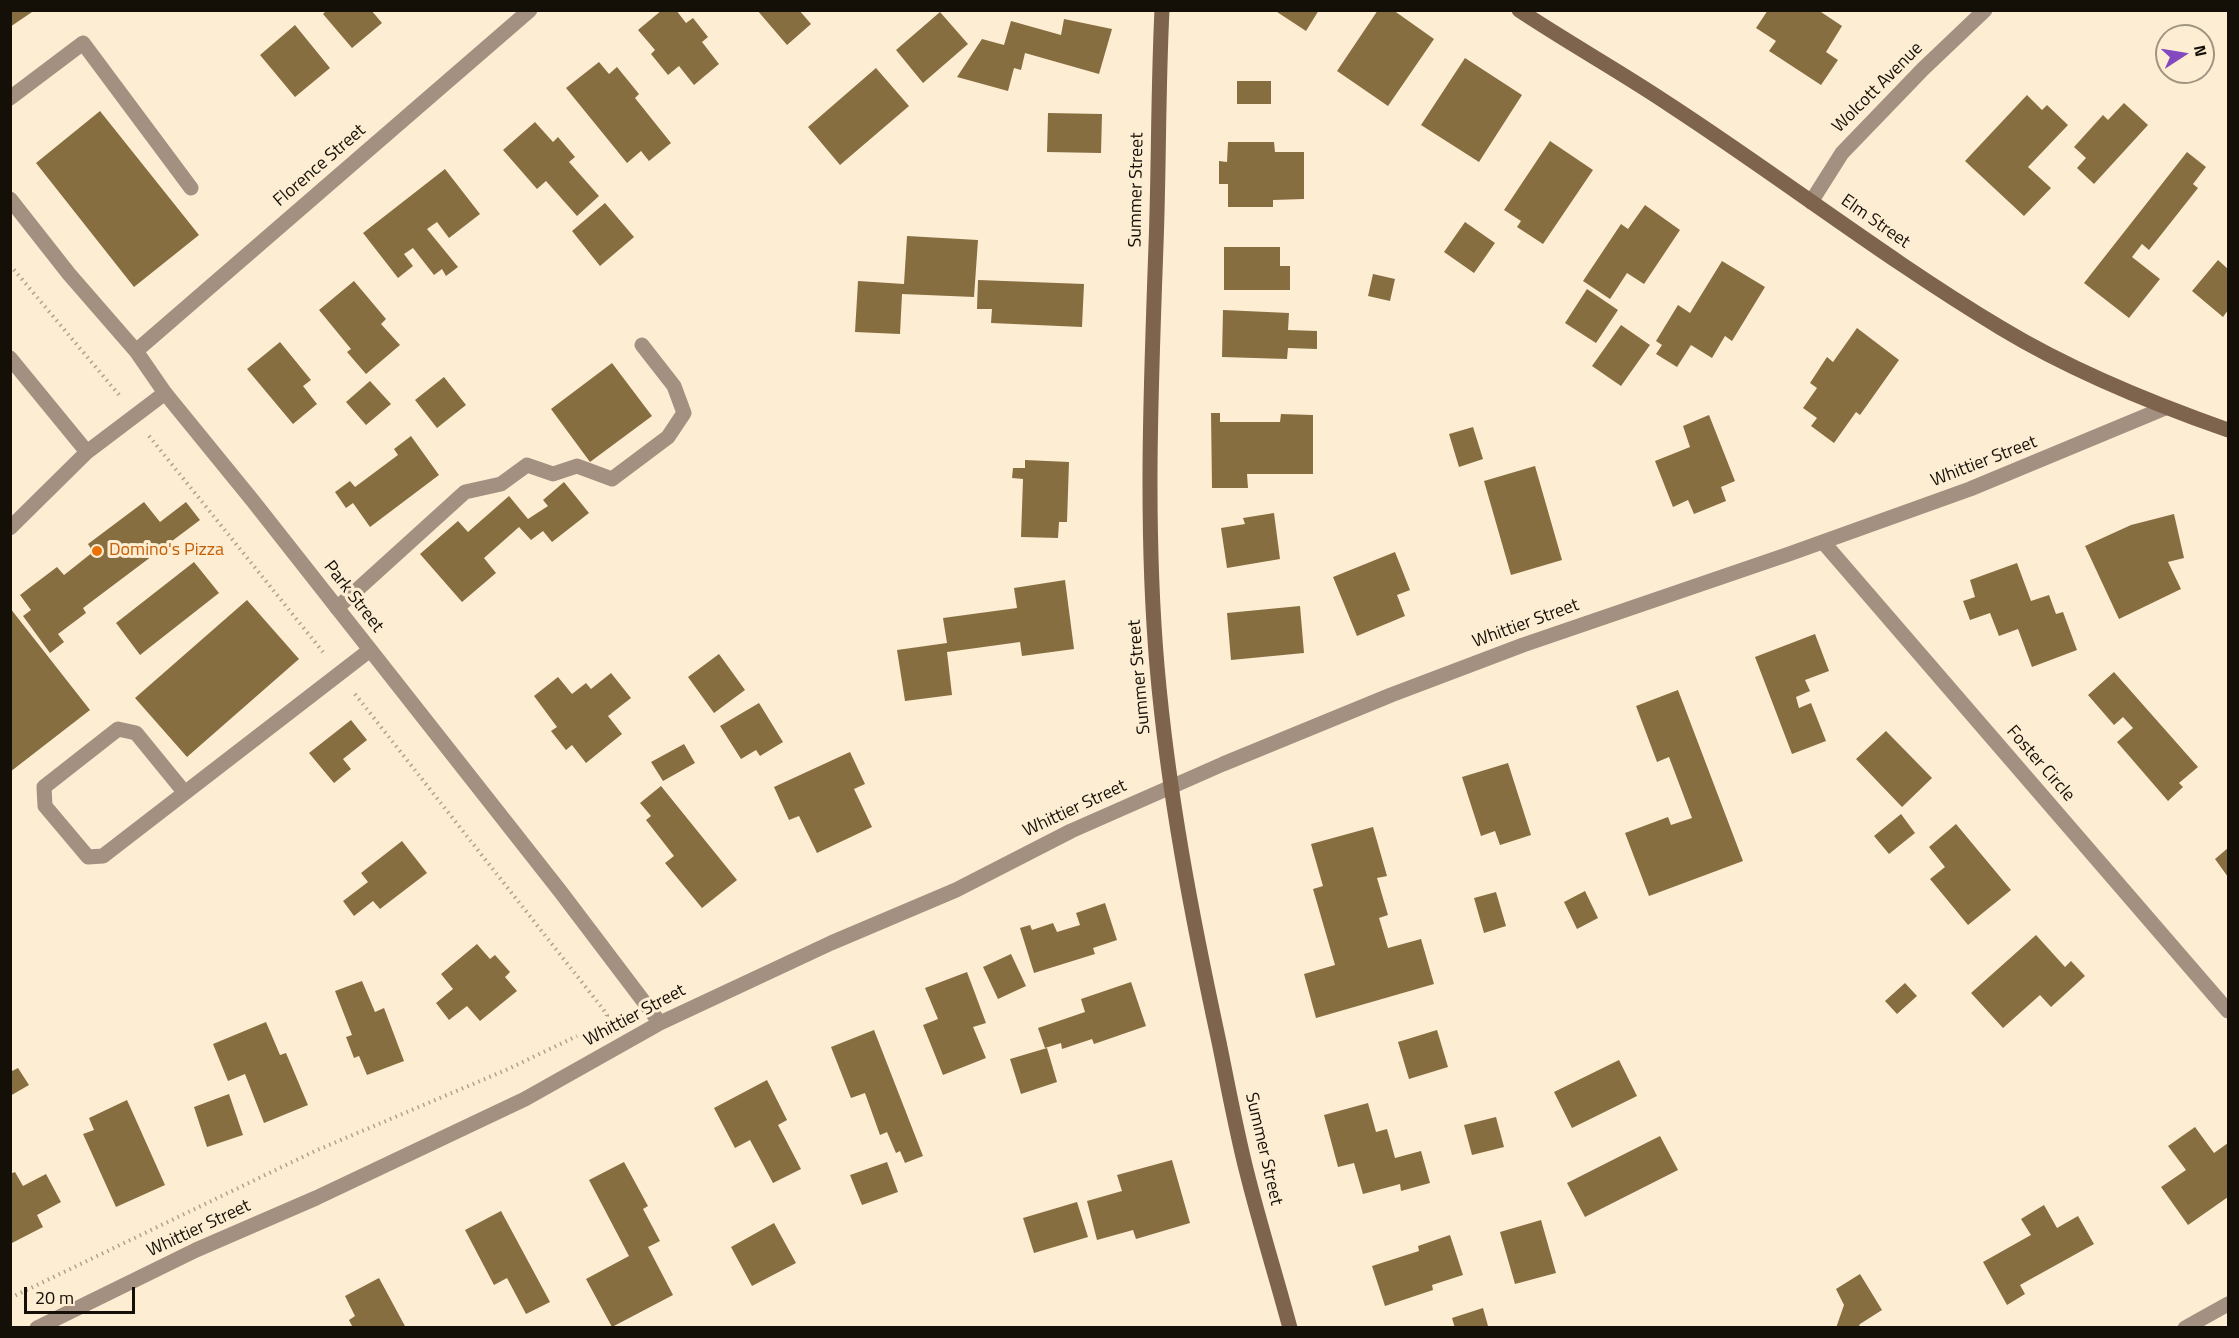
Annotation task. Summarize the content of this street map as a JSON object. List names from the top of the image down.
{
  "streets": {
    "street": [
      "Wolcott Avenue",
      "Florence Street",
      "Summer Street",
      "Elm Street",
      "Whittier Street",
      "Park Street",
      "Foster Circle"
    ]
  },
  "crossings": [
    ["Wolcott Avenue", "Elm Street"],
    ["Florence Street", "Park Street"],
    ["Summer Street", "Whittier Street"],
    ["Elm Street", "Whittier Street"],
    ["Whittier Street", "Park Street"],
    ["Whittier Street", "Foster Circle"]
  ],
  "places": ["Domino's Pizza"],
  "scale_bar": "20 m",
  "north": "right"
}
